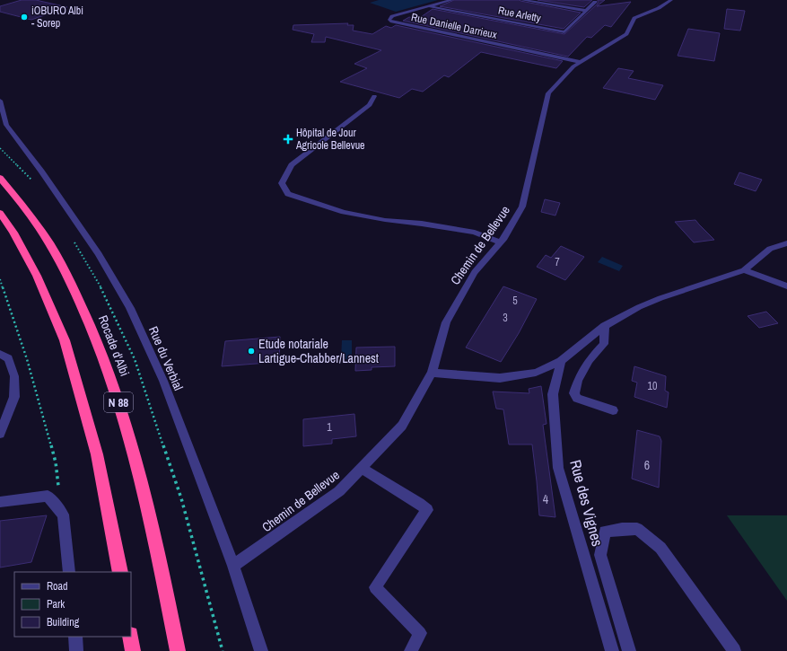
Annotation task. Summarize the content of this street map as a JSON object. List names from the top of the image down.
{
  "streets": {
    "highway": ["Rocade d'Albi", "N 88"],
    "street": [
      "Rue Arletty",
      "Rue Danielle Darrieux",
      "Chemin de Bellevue",
      "Rue du Verbial",
      "Rue des Vignes"
    ]
  },
  "crossings": [
    ["Rue Arletty", "Rue Danielle Darrieux"],
    ["Rue Danielle Darrieux", "Chemin de Bellevue"],
    ["Chemin de Bellevue", "Rue du Verbial"]
  ],
  "places": {
    "other": ["iOBURO Albi - Sorep", "Etude notariale Lartigue-Chabber/Lannest"],
    "health": ["Hôpital de Jour Agricole Bellevue"]
  },
  "house_numbers": [
    "7",
    "5",
    "3",
    "10",
    "1",
    "6",
    "4"
  ],
  "legend": ["Road", "Park", "Building"]
}
